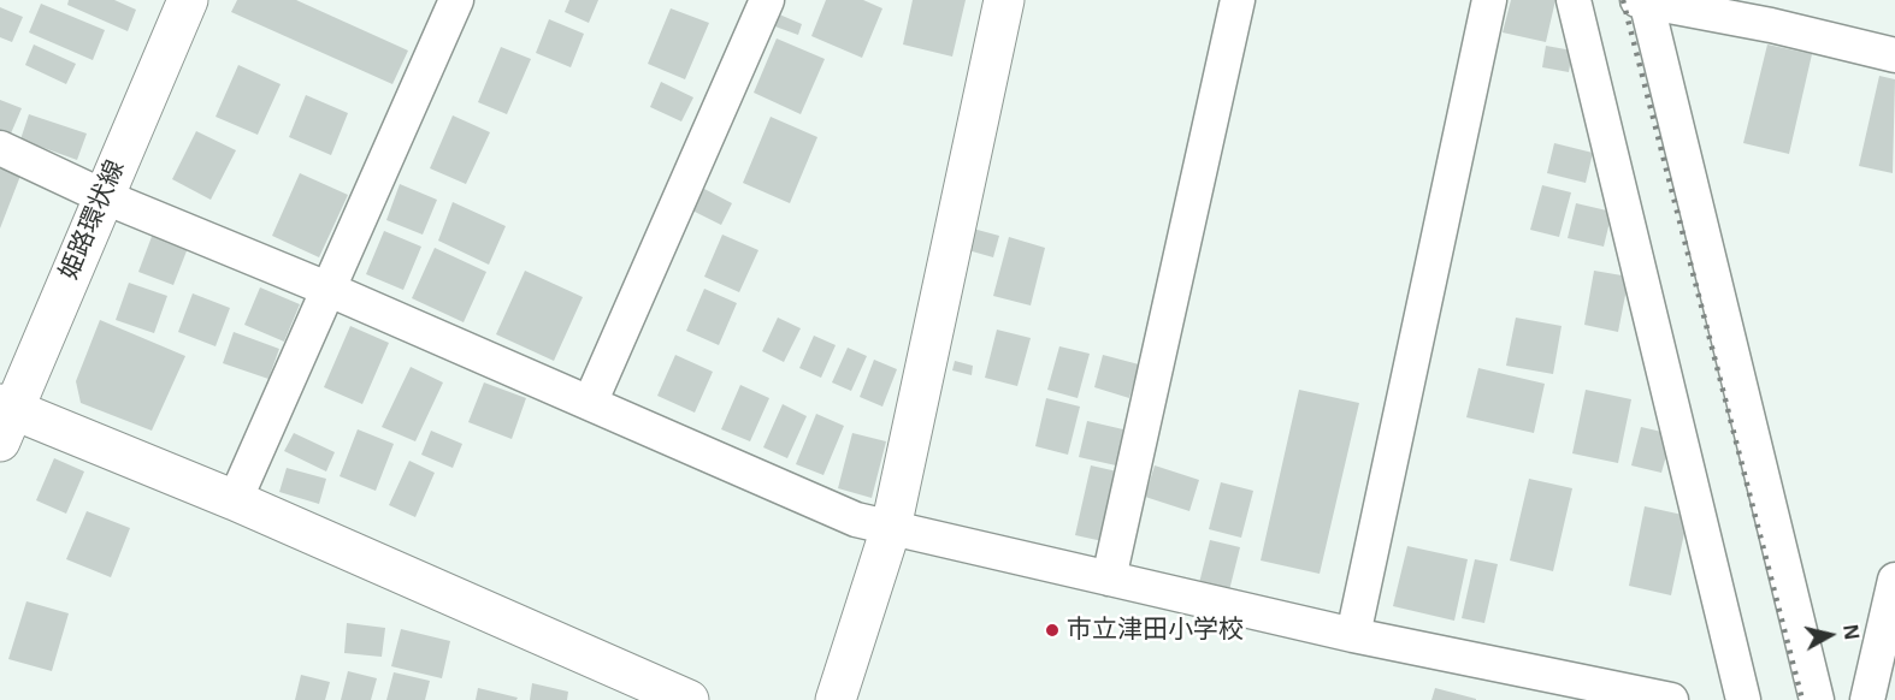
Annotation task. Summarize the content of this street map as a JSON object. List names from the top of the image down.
{
  "streets": {
    "street": ["姫路環状線"]
  },
  "places": ["市立津田小学校"],
  "north": "right"
}
